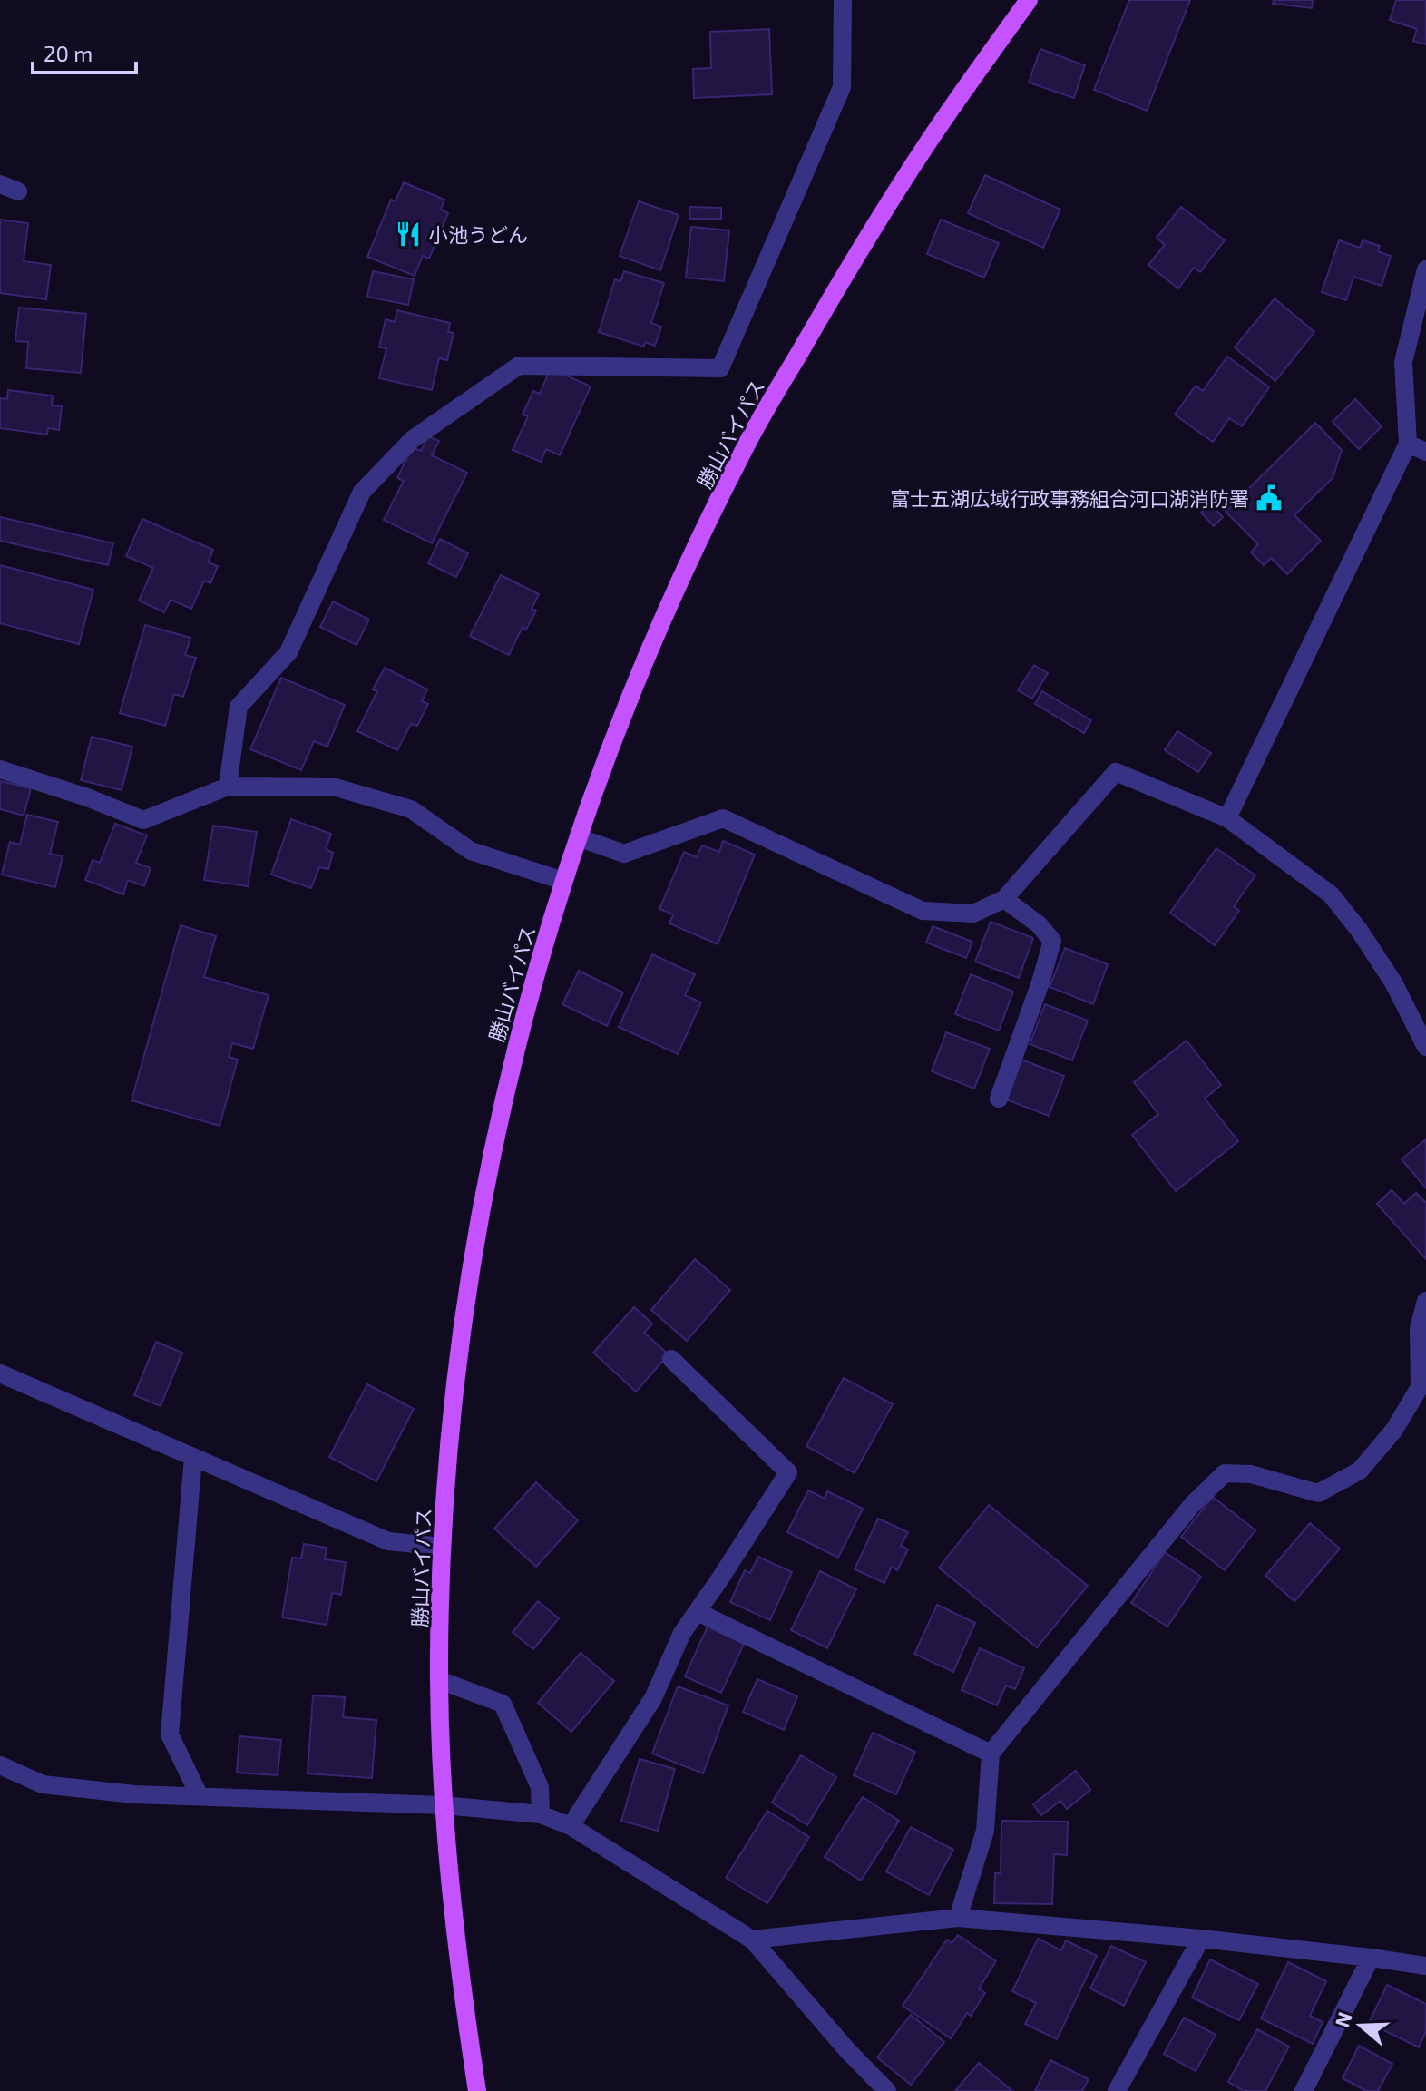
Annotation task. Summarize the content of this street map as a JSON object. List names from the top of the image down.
{
  "streets": {
    "main road": ["勝山バイパス"]
  },
  "places": {
    "restaurant": ["小池うどん"],
    "public building": ["富士五湖広域行政事務組合河口湖消防署"]
  },
  "scale_bar": "20 m",
  "north": "left"
}
